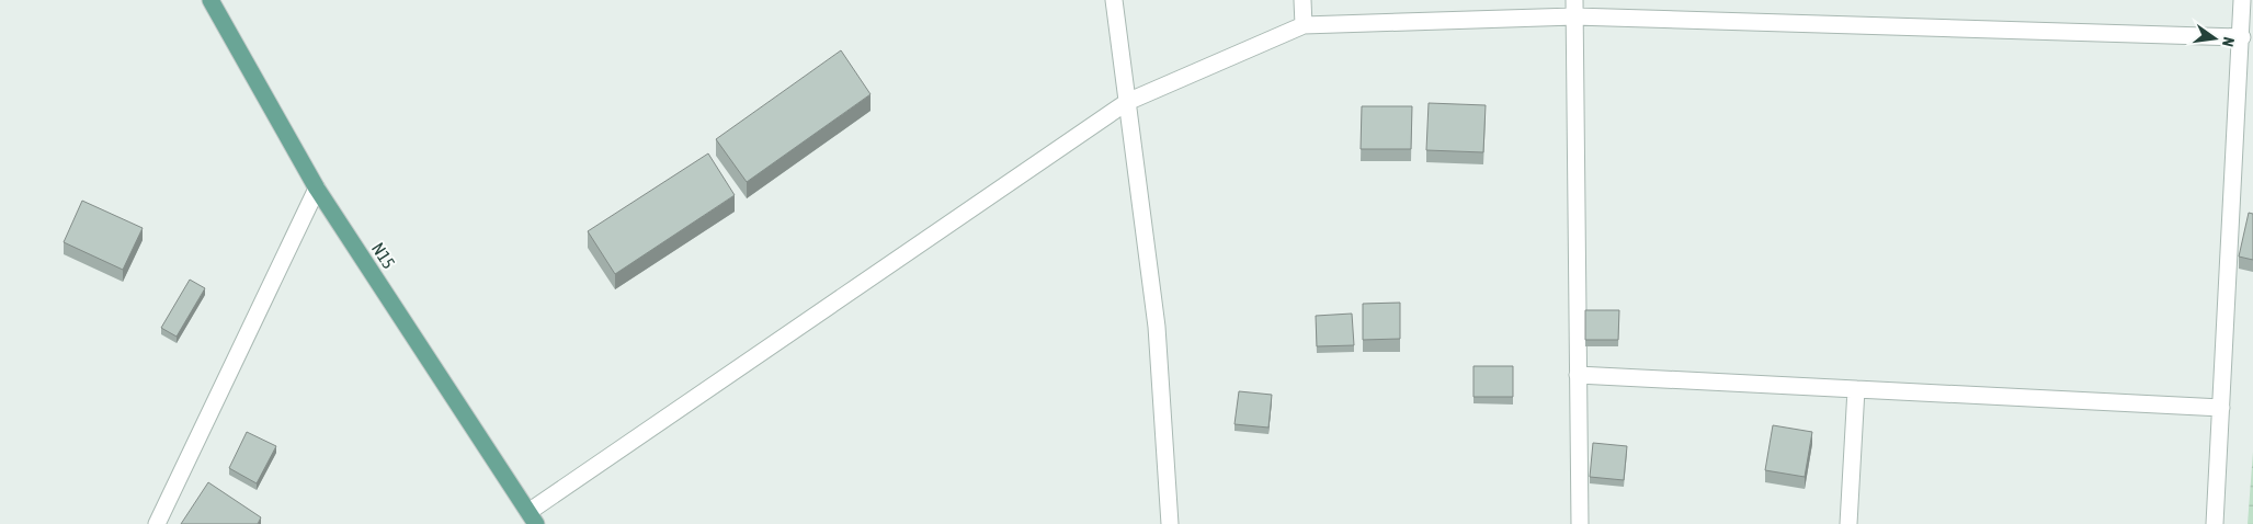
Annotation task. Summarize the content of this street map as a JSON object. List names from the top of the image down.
{
  "streets": {
    "main road": ["N15"]
  },
  "north": "right"
}
